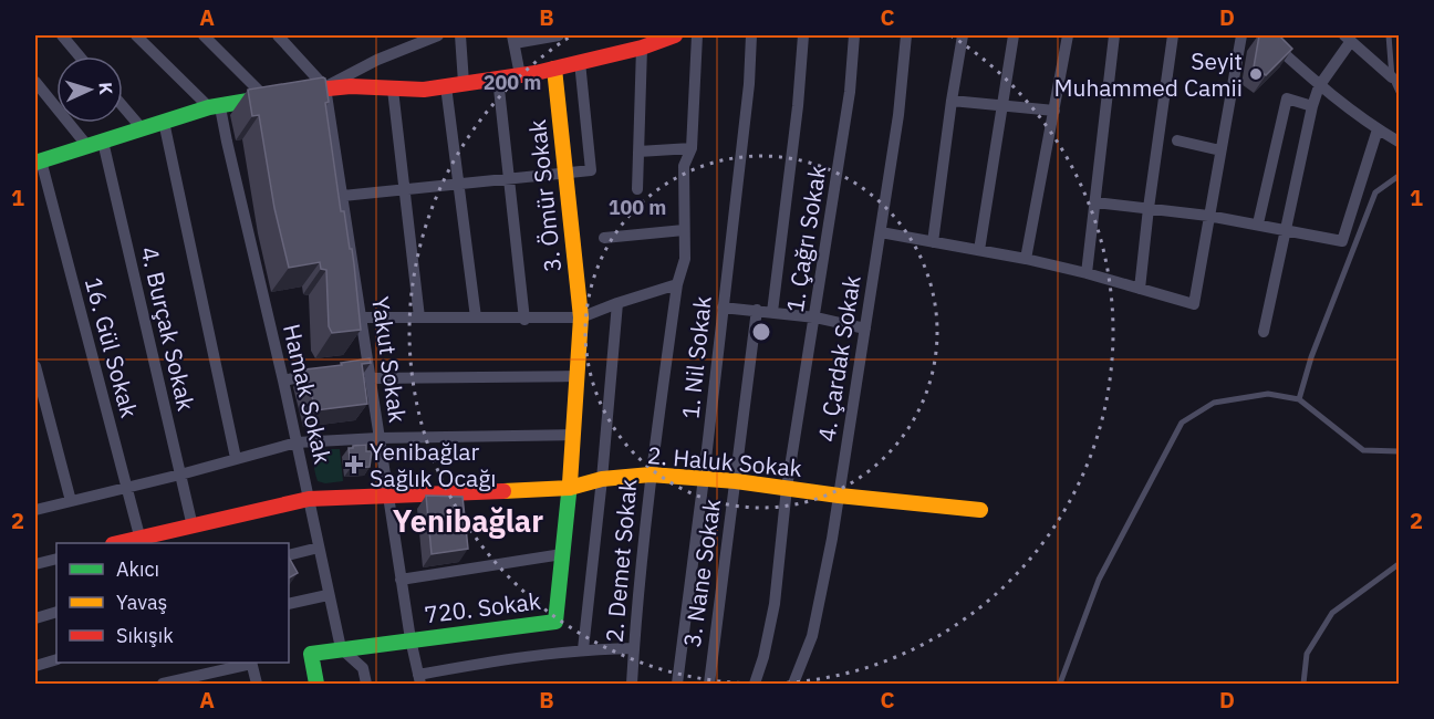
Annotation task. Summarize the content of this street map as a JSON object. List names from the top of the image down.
{
  "streets": {
    "street": [
      "3. Ömür Sokak",
      "1. Çağrı Sokak",
      "4. Burçak Sokak",
      "16. Gül Sokak",
      "1. Nil Sokak",
      "4. Çardak Sokak",
      "Yakut Sokak",
      "Hamak Sokak",
      "2. Haluk Sokak",
      "2. Demet Sokak",
      "3. Nane Sokak",
      "720. Sokak"
    ]
  },
  "crossings": [
    ["3. Ömür Sokak", "720. Sokak"],
    ["1. Çağrı Sokak", "2. Haluk Sokak"],
    ["4. Burçak Sokak", "2. Haluk Sokak"],
    ["16. Gül Sokak", "2. Haluk Sokak"],
    ["1. Nil Sokak", "2. Haluk Sokak"],
    ["4. Çardak Sokak", "2. Haluk Sokak"],
    ["Yakut Sokak", "2. Haluk Sokak"],
    ["Yakut Sokak", "720. Sokak"],
    ["Hamak Sokak", "2. Haluk Sokak"],
    ["Hamak Sokak", "720. Sokak"],
    ["2. Haluk Sokak", "2. Demet Sokak"],
    ["2. Haluk Sokak", "3. Nane Sokak"],
    ["2. Haluk Sokak", "720. Sokak"]
  ],
  "districts": ["Yenibağlar"],
  "places": {
    "other": ["Seyit Muhammed Camii"],
    "health": ["Yenibağlar Sağlık Ocağı"]
  },
  "legend": ["Akıcı", "Yavaş", "Sıkışık"],
  "north": "right",
  "grid": {
    "columns": [
      "A",
      "B",
      "C",
      "D"
    ],
    "rows": ["1", "2"]
  },
  "rings": ["200 m", "100 m"]
}
